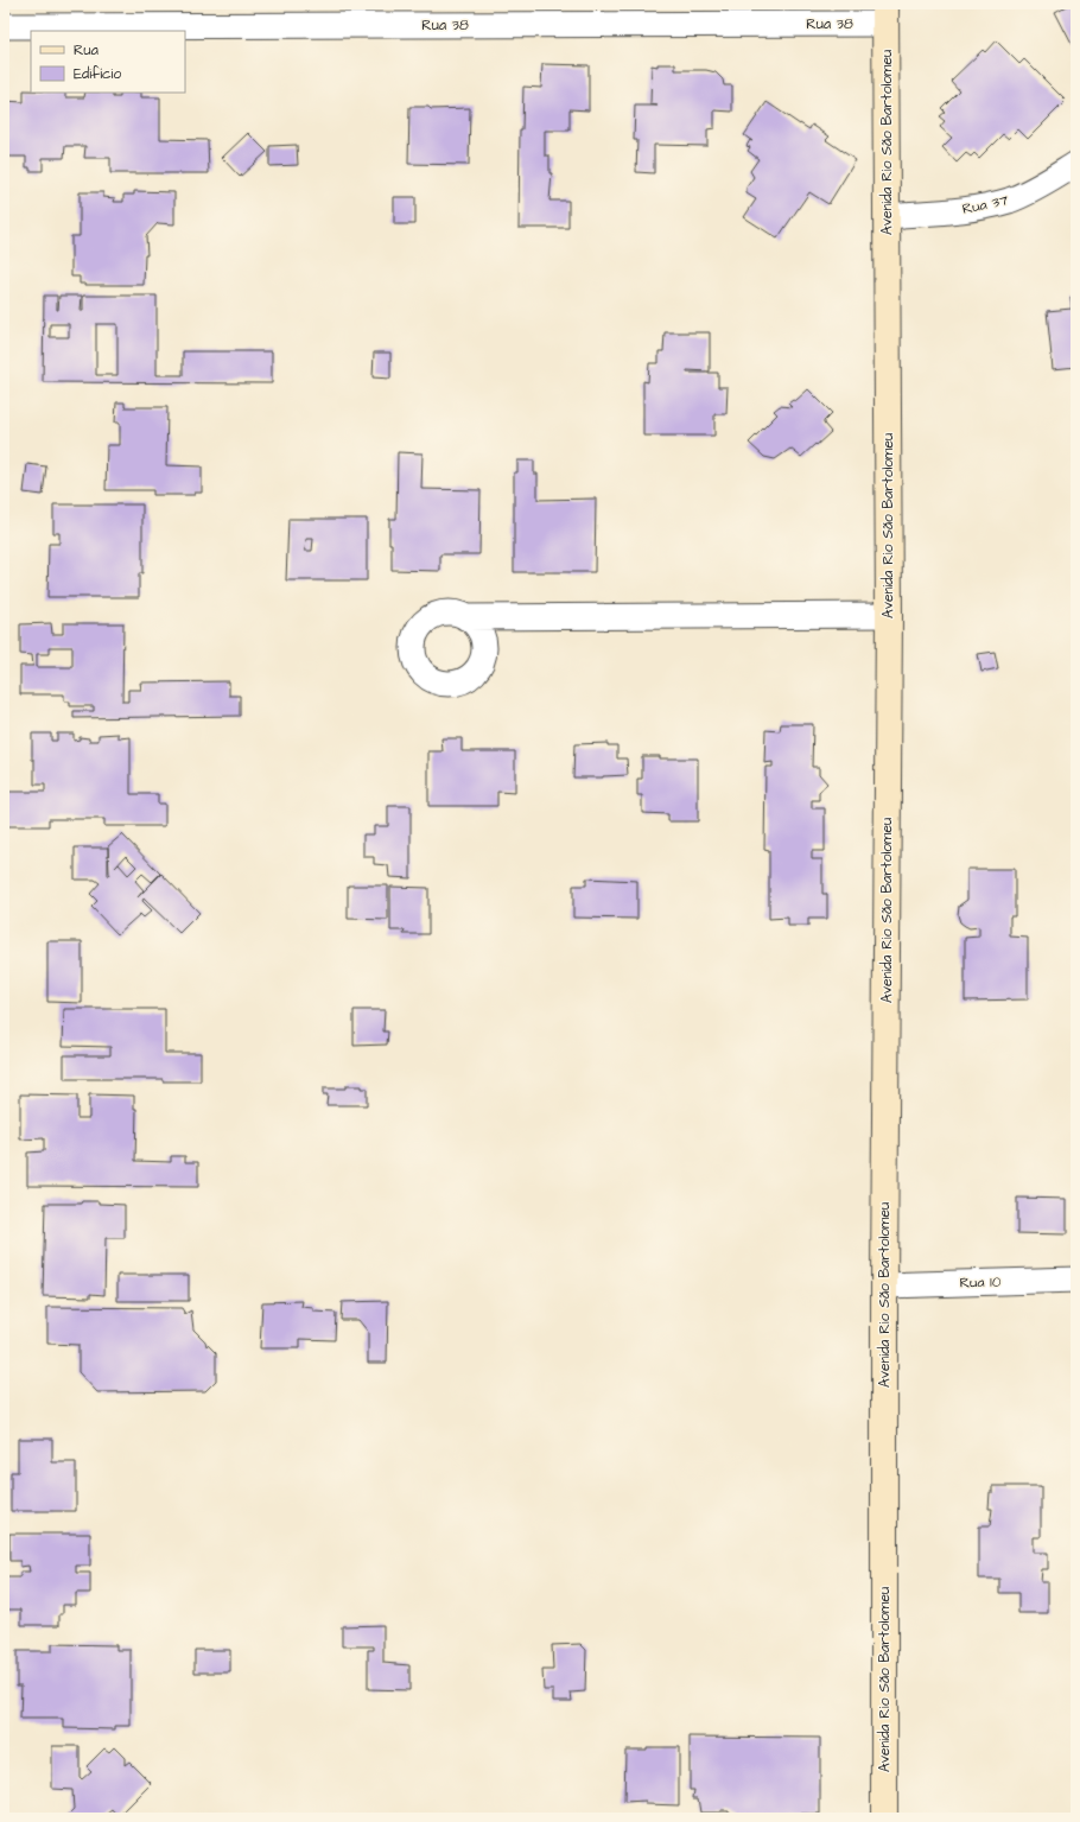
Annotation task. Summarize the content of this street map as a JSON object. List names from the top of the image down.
{
  "streets": {
    "street": [
      "Rua 38",
      "Avenida Rio São Bartolomeu",
      "Rua 37",
      "Rua 10"
    ]
  },
  "crossings": [
    ["Rua 38", "Avenida Rio São Bartolomeu"],
    ["Avenida Rio São Bartolomeu", "Rua 37"],
    ["Avenida Rio São Bartolomeu", "Rua 10"]
  ],
  "legend": ["Rua", "Edifício"]
}
